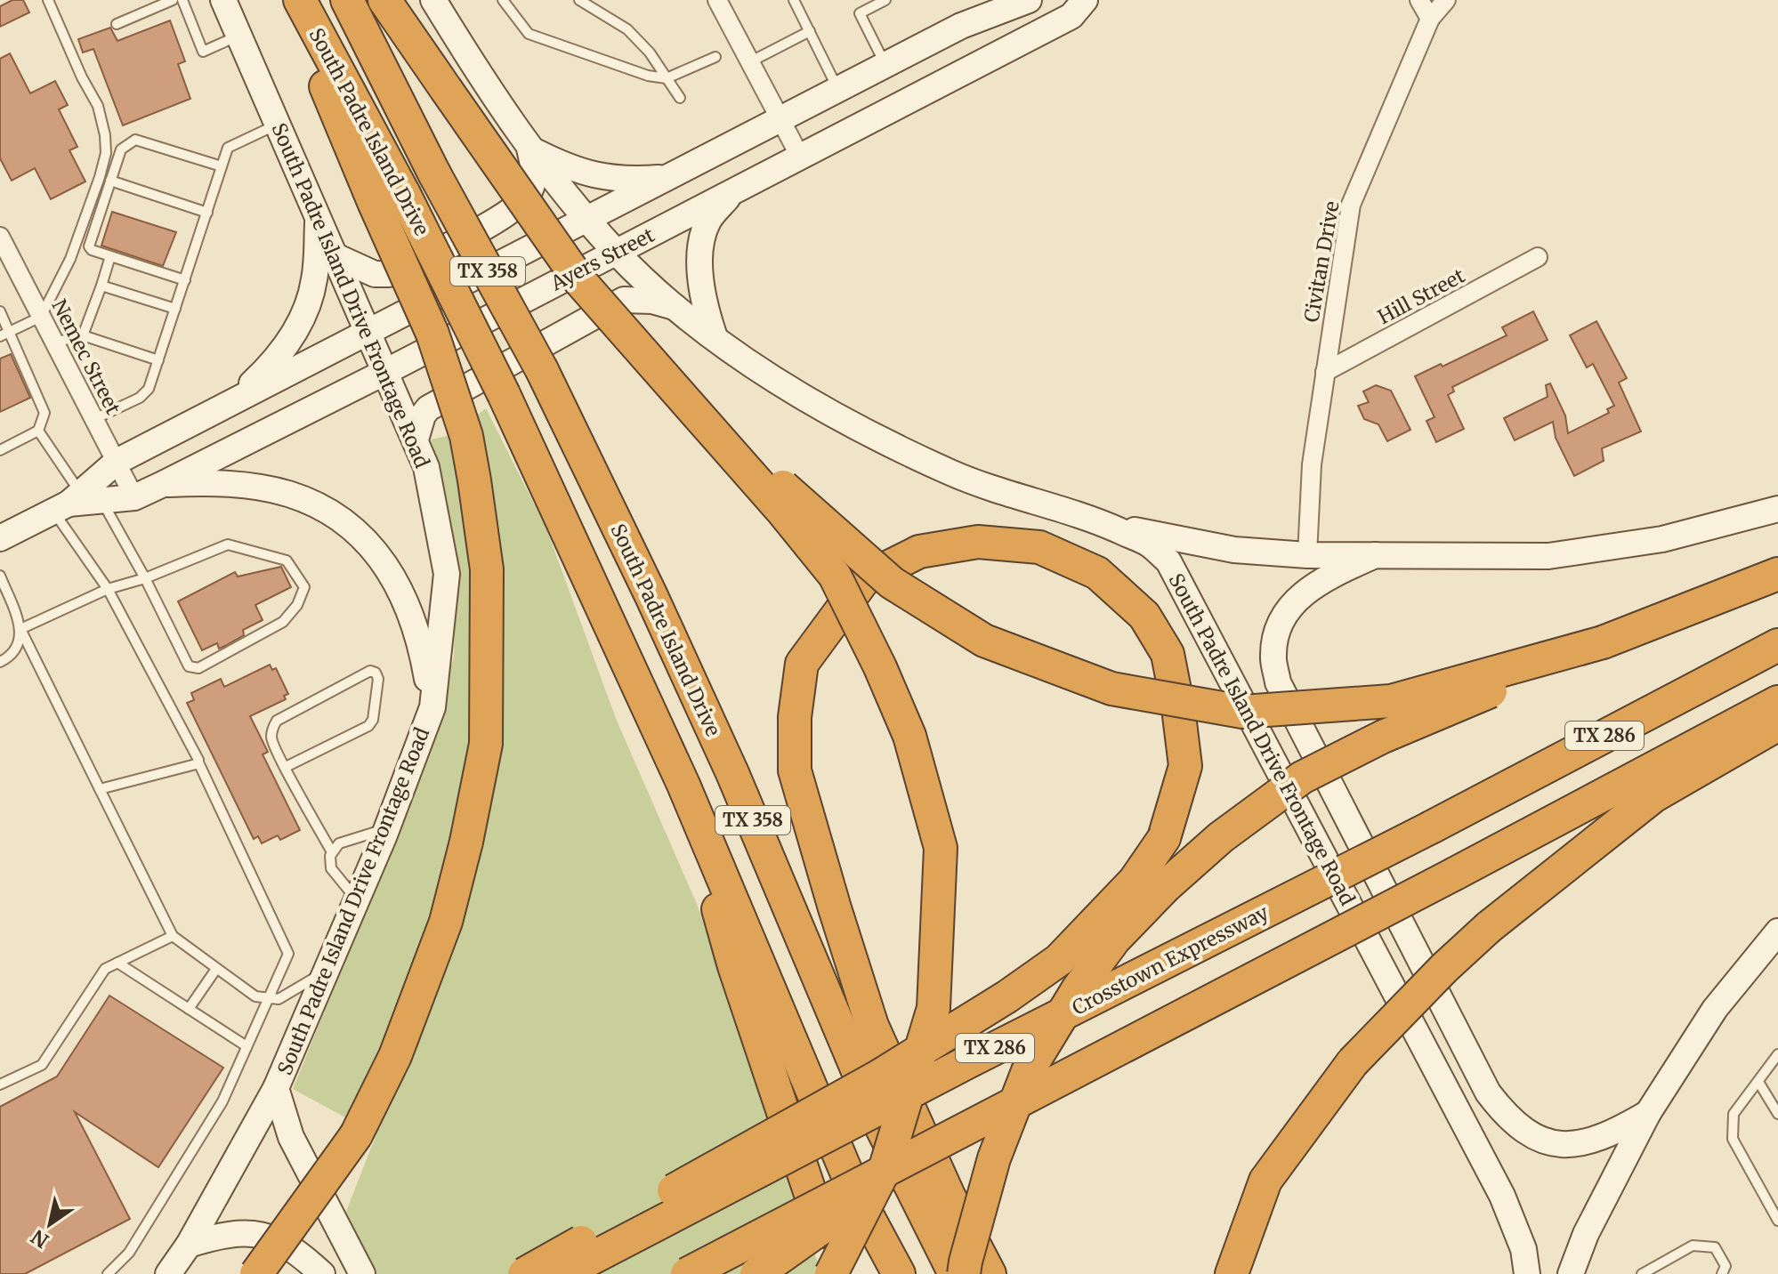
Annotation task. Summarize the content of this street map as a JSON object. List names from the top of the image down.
{
  "streets": {
    "highway": [
      "South Padre Island Drive",
      "TX 358",
      "TX 286",
      "Crosstown Expressway"
    ],
    "main road": ["Ayers Street", "South Padre Island Drive Frontage Road"],
    "street": ["Civitan Drive", "Hill Street", "Nemec Street"]
  },
  "crossings": [
    ["Ayers Street", "South Padre Island Drive Frontage Road"],
    ["Ayers Street", "Nemec Street"],
    ["Civitan Drive", "Hill Street"]
  ],
  "north": "bottom left"
}
